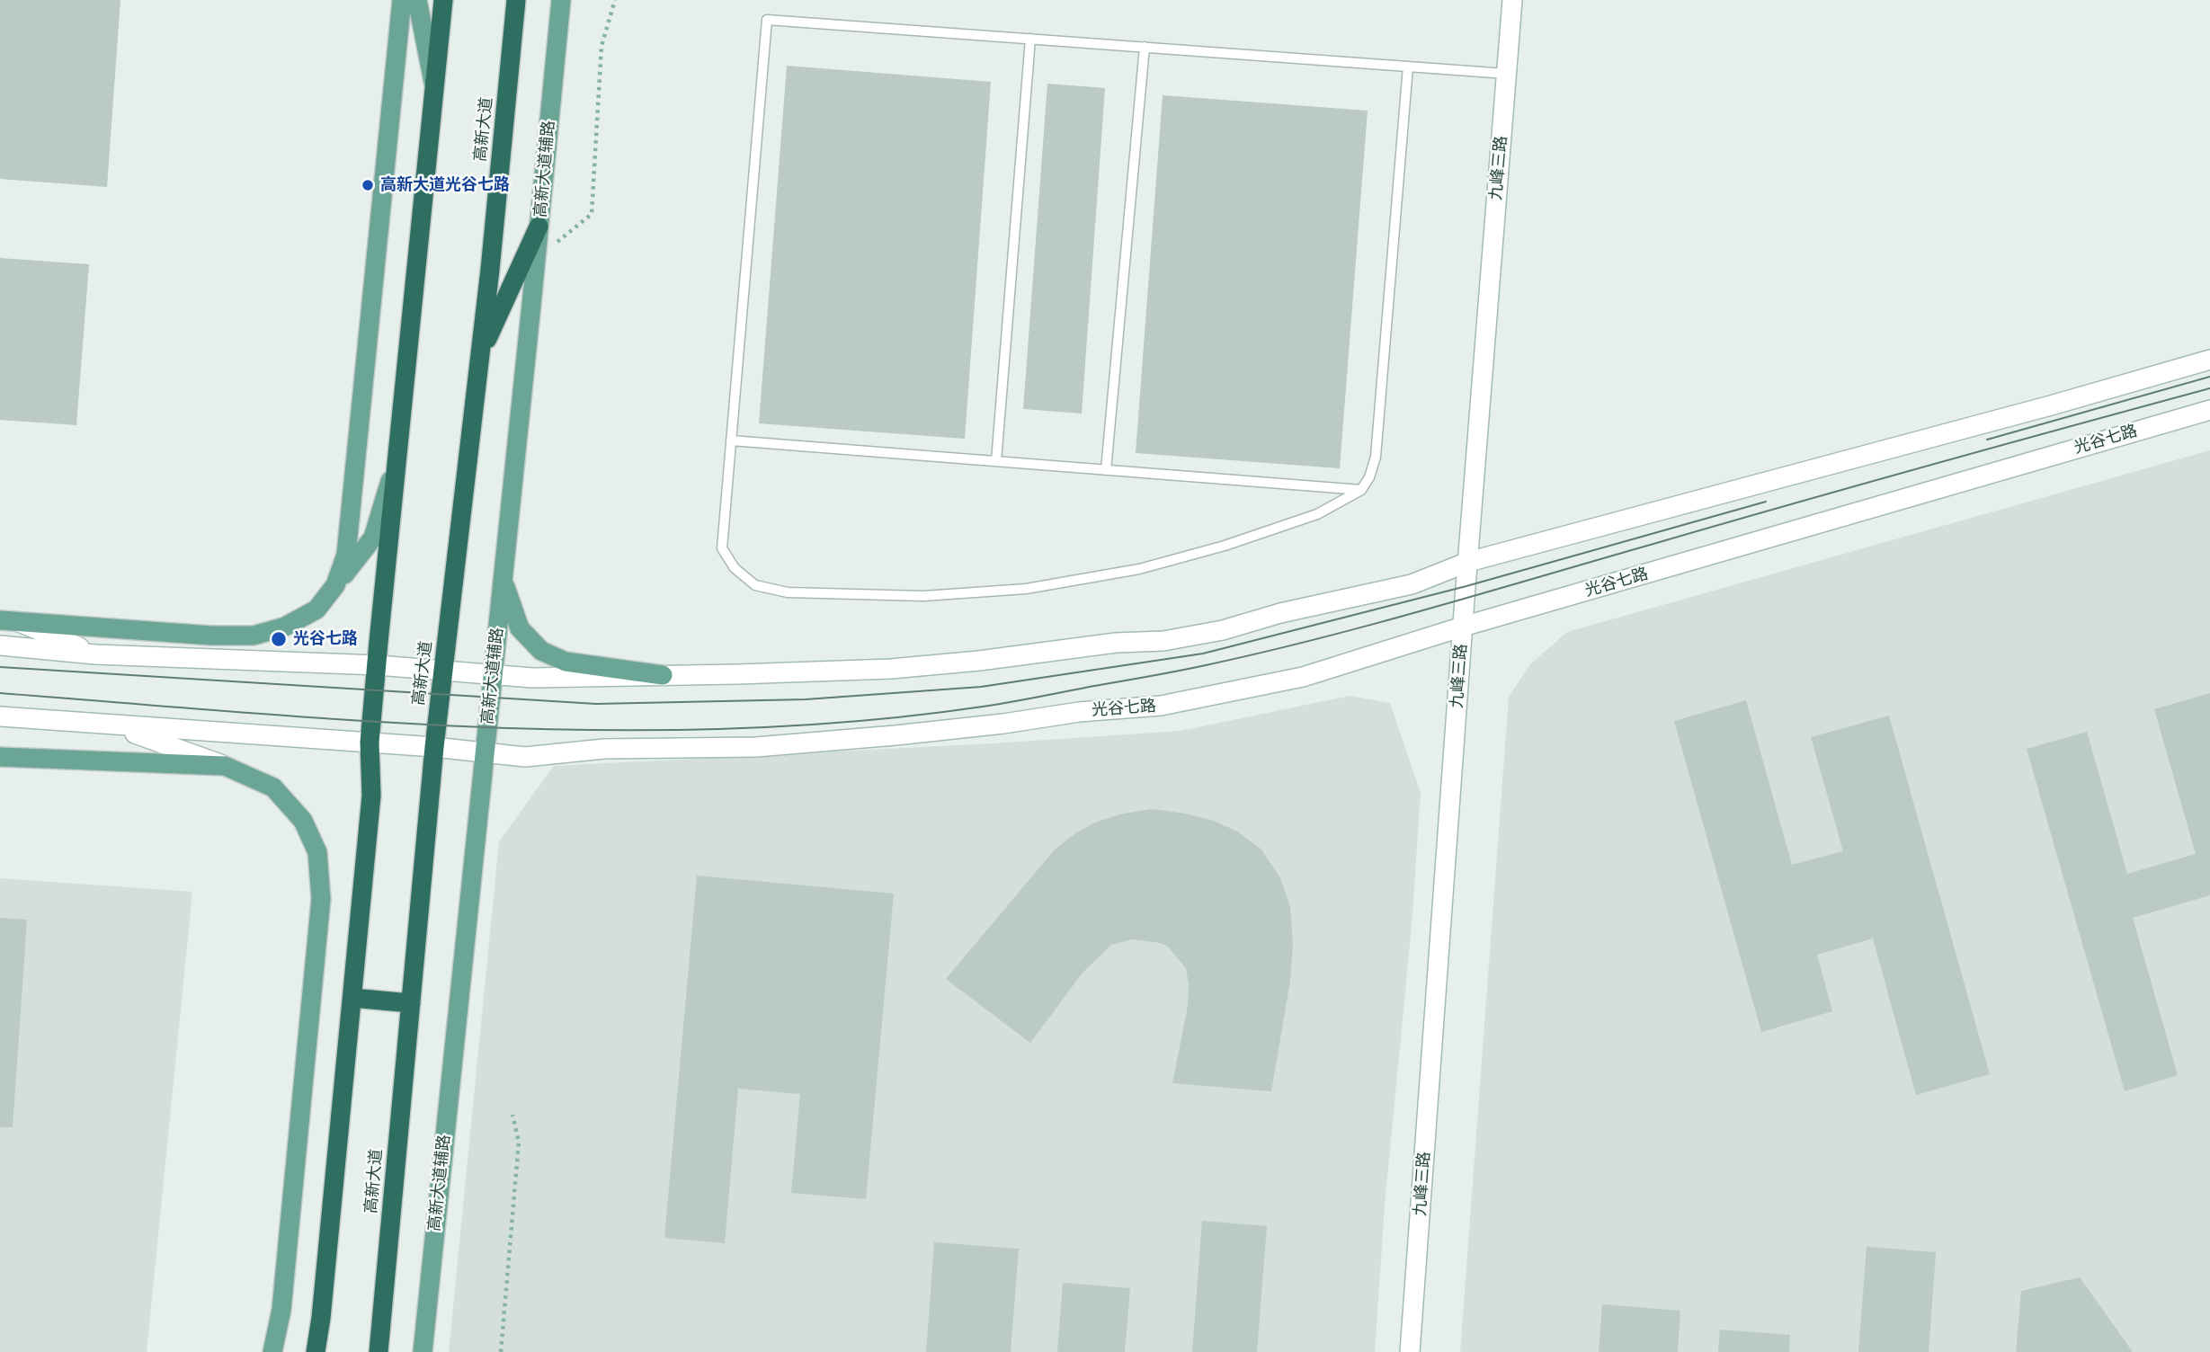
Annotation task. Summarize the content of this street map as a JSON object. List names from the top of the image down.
{
  "streets": {
    "highway": ["高新大道"],
    "main road": ["高新大道辅路"],
    "street": ["九峰三路", "光谷七路"]
  },
  "crossings": [
    ["高新大道", "光谷七路"],
    ["九峰三路", "光谷七路"],
    ["高新大道辅路", "光谷七路"]
  ],
  "places": ["高新大道光谷七路", "光谷七路"]
}
